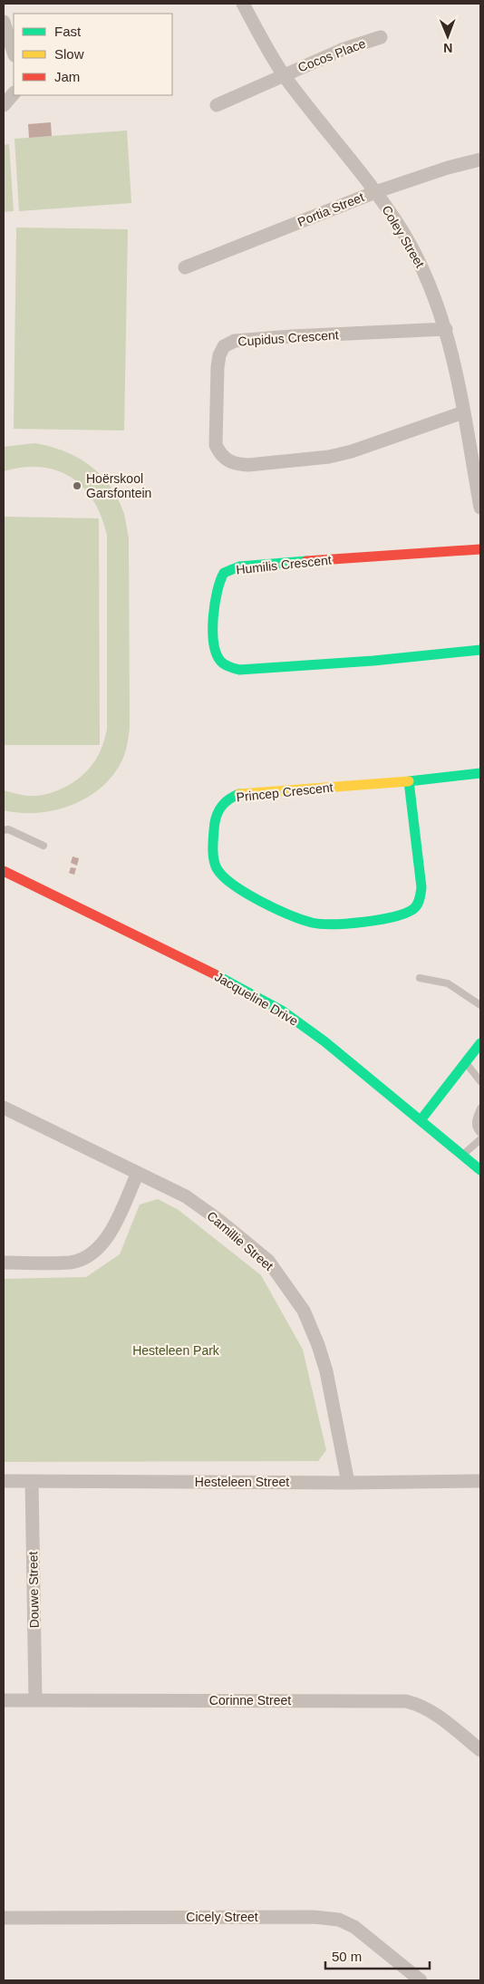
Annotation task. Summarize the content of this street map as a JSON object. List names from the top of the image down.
{
  "streets": {
    "street": [
      "Cocos Place",
      "Portia Street",
      "Coley Street",
      "Cupidus Crescent",
      "Humilis Crescent",
      "Princep Crescent",
      "Jacqueline Drive",
      "Camillie Street",
      "Hesteleen Street",
      "Douwe Street",
      "Corinne Street",
      "Cicely Street"
    ]
  },
  "crossings": [
    ["Cocos Place", "Coley Street"],
    ["Portia Street", "Coley Street"],
    ["Coley Street", "Cupidus Crescent"],
    ["Camillie Street", "Hesteleen Street"],
    ["Hesteleen Street", "Douwe Street"],
    ["Douwe Street", "Corinne Street"]
  ],
  "parks": ["Hesteleen Park"],
  "places": ["Hoërskool Garsfontein"],
  "legend": ["Fast", "Slow", "Jam"],
  "scale_bar": "50 m",
  "north": "bottom"
}
